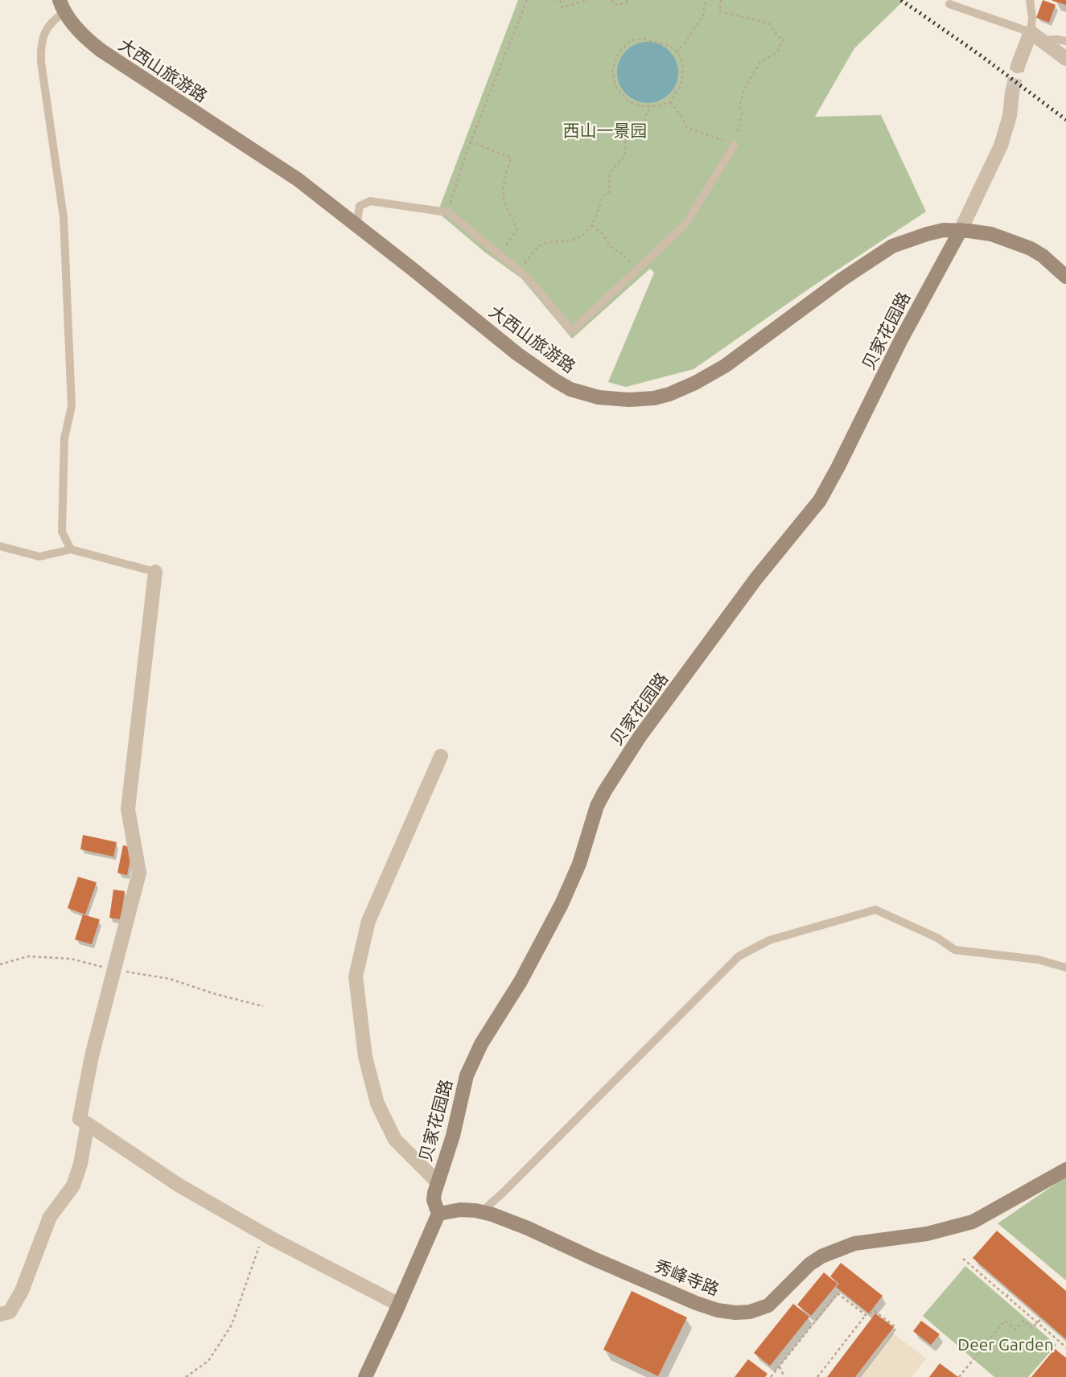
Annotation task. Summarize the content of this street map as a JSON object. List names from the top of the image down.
{
  "streets": {
    "street": ["大西山旅游路", "贝家花园路", "秀峰寺路"]
  },
  "crossings": [
    ["大西山旅游路", "贝家花园路"],
    ["贝家花园路", "秀峰寺路"]
  ],
  "parks": ["西山一景园", "Deer Garden"]
}
